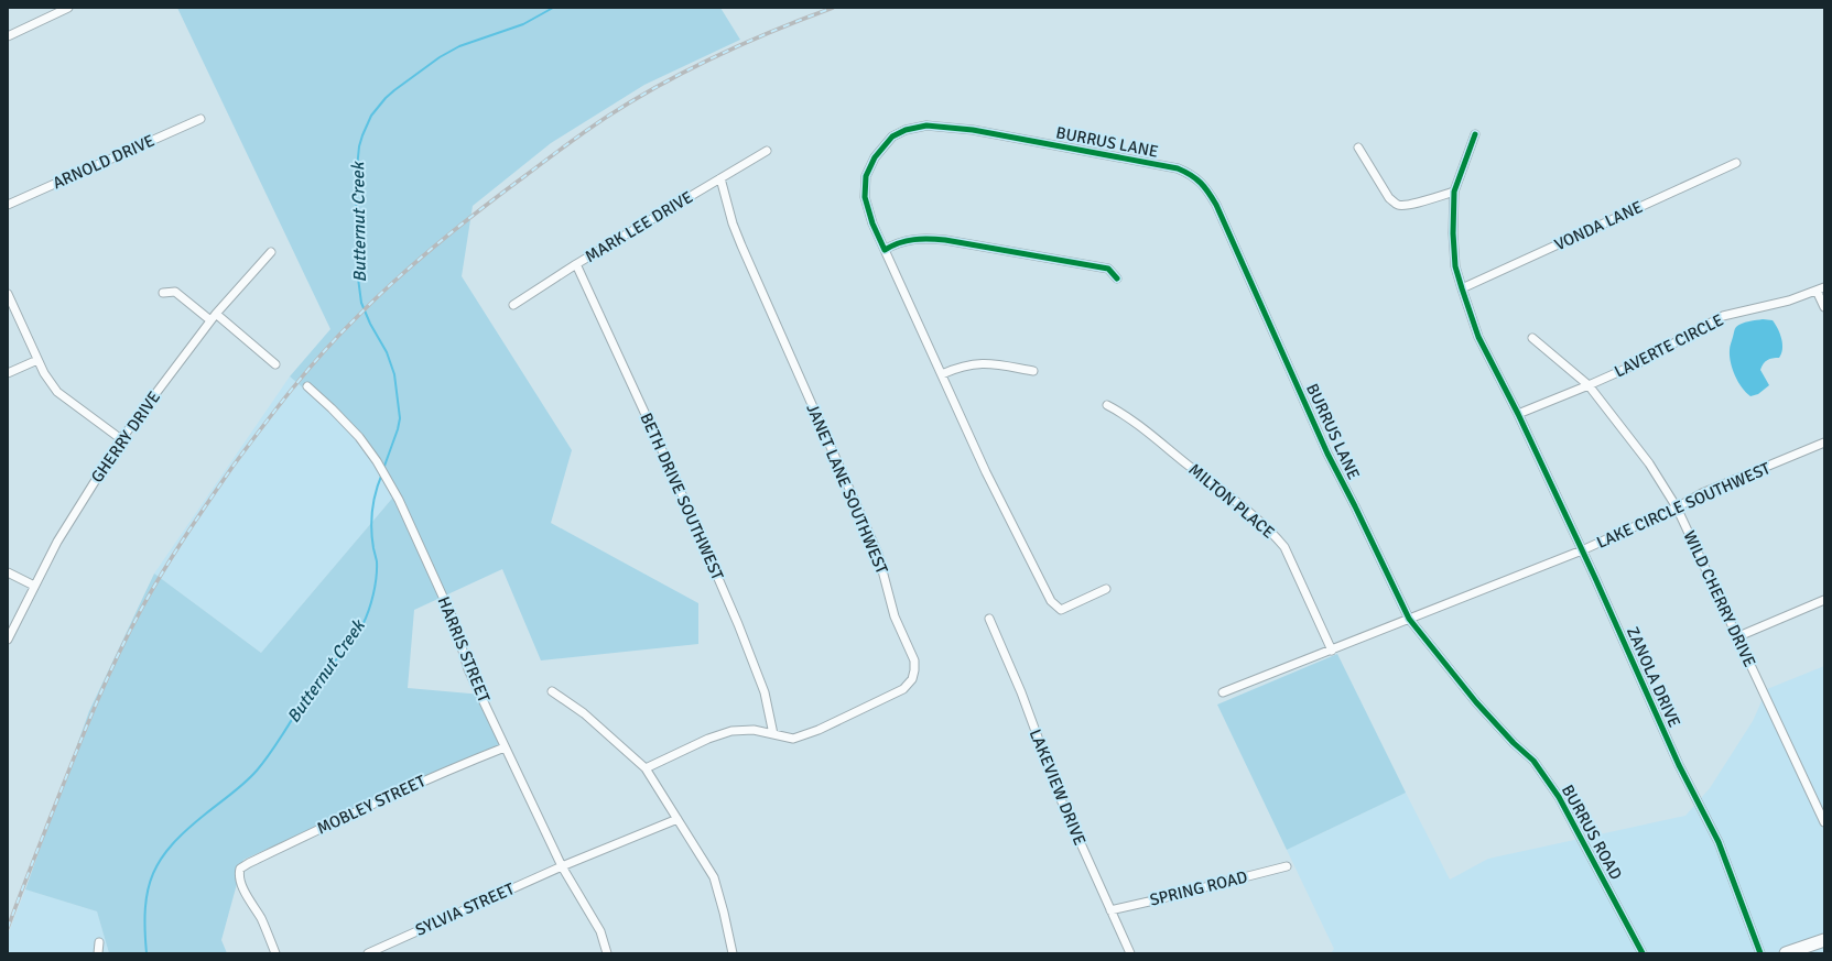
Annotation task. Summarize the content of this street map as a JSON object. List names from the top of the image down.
{
  "streets": {
    "street": [
      "BURRUS LANE",
      "ARNOLD DRIVE",
      "VONDA LANE",
      "MARK LEE DRIVE",
      "LAVERTE CIRCLE",
      "GHERRY DRIVE",
      "JANET LANE SOUTHWEST",
      "BETH DRIVE SOUTHWEST",
      "MILTON PLACE",
      "LAKE CIRCLE SOUTHWEST",
      "WILD CHERRY DRIVE",
      "HARRIS STREET",
      "ZANOLA DRIVE",
      "LAKEVIEW DRIVE",
      "MOBLEY STREET",
      "BURRUS ROAD",
      "SPRING ROAD",
      "SYLVIA STREET"
    ]
  },
  "crossings": [
    ["BURRUS LANE", "LAKE CIRCLE SOUTHWEST"],
    ["BURRUS LANE", "BURRUS ROAD"],
    ["VONDA LANE", "ZANOLA DRIVE"],
    ["MARK LEE DRIVE", "JANET LANE SOUTHWEST"],
    ["MARK LEE DRIVE", "BETH DRIVE SOUTHWEST"],
    ["LAVERTE CIRCLE", "WILD CHERRY DRIVE"],
    ["LAVERTE CIRCLE", "ZANOLA DRIVE"],
    ["JANET LANE SOUTHWEST", "BETH DRIVE SOUTHWEST"],
    ["MILTON PLACE", "LAKE CIRCLE SOUTHWEST"],
    ["LAKE CIRCLE SOUTHWEST", "WILD CHERRY DRIVE"],
    ["LAKE CIRCLE SOUTHWEST", "ZANOLA DRIVE"],
    ["HARRIS STREET", "MOBLEY STREET"],
    ["HARRIS STREET", "SYLVIA STREET"],
    ["LAKEVIEW DRIVE", "SPRING ROAD"]
  ],
  "water": ["Butternut Creek"]
}
